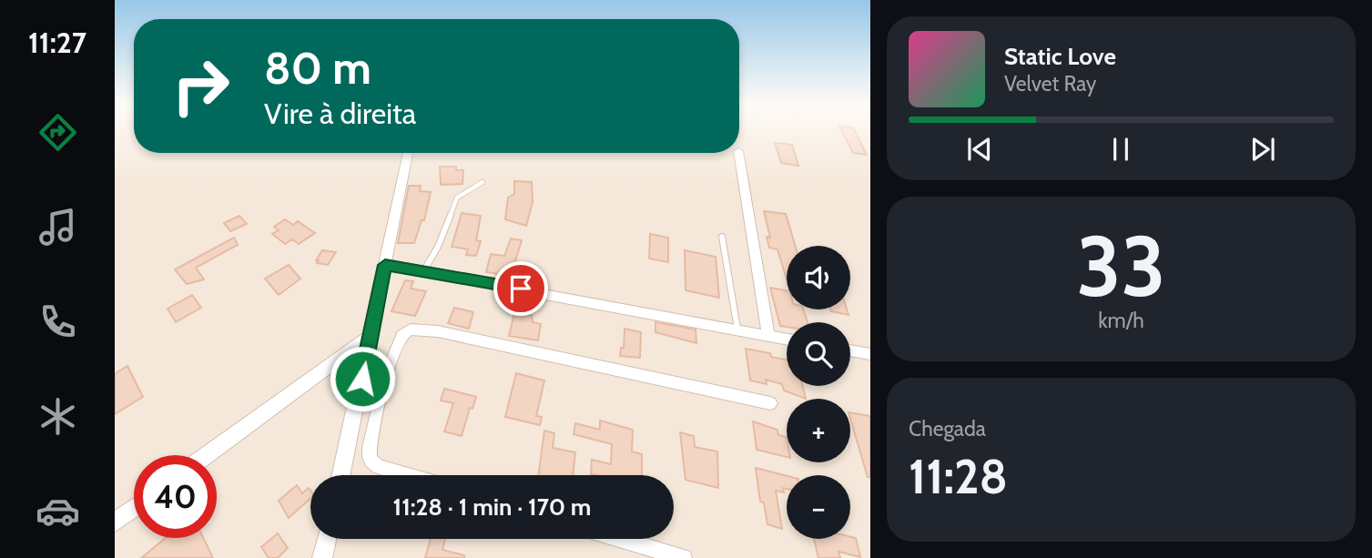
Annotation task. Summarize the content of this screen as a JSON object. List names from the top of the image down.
{
  "page": {
    "tabs": "11:27",
    "turn": ["80 m", "Vire à direita"],
    "song": ["Static Love", "Velvet Ray"],
    "tile": [
      ["33", "km/h"],
      ["Chegada", "11:28"]
    ],
    "map_buttons": ["+", "−"],
    "limit": "40",
    "trip": "11:28 · 1 min · 170 m"
  }
}
